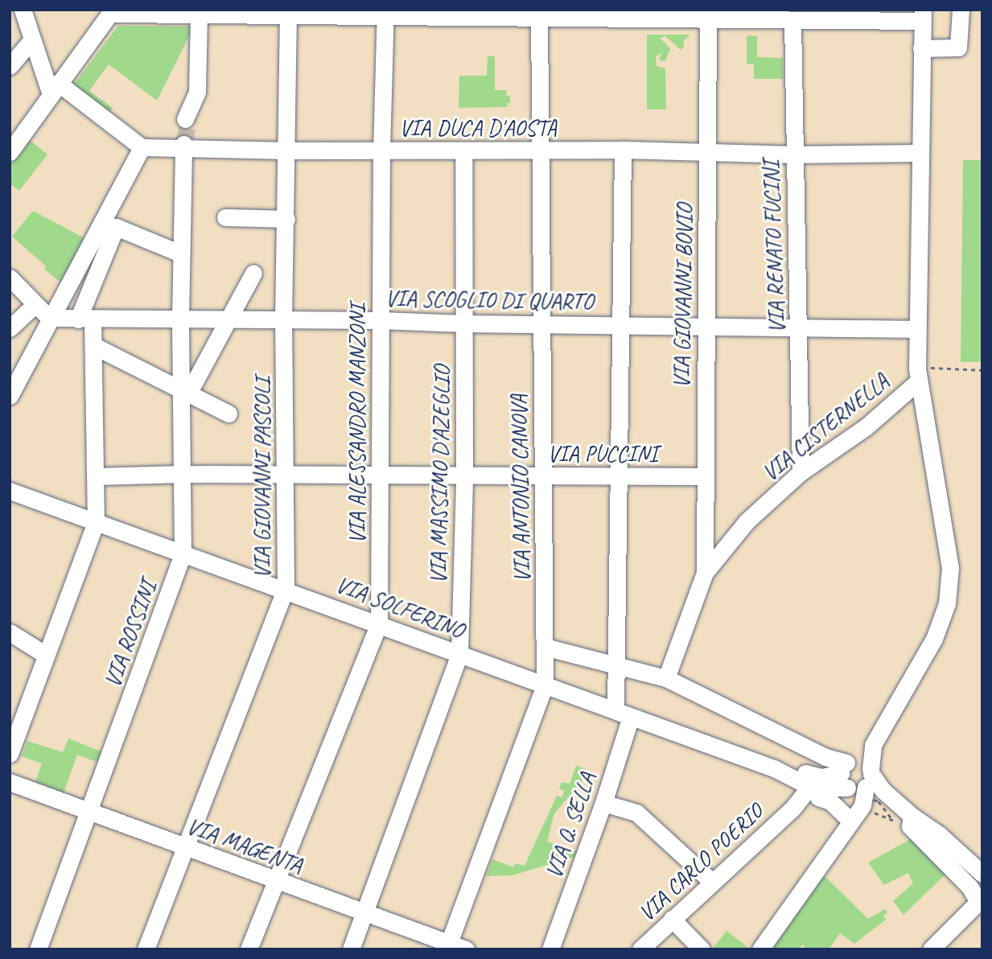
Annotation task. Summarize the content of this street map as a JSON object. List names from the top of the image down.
{
  "streets": {
    "street": [
      "VIA DUCA D'AOSTA",
      "VIA RENATO FUCINI",
      "VIA GIOVANNI BOVIO",
      "VIA SCOGLIO DI QUARTO",
      "VIA ALESSANDRO MANZONI",
      "VIA CISTERNELLA",
      "VIA PUCCINI",
      "VIA MASSIMO D'AZEGLIO",
      "VIA GIOVANNI PASCOLI",
      "VIA ANTONIO CANOVA",
      "VIA SOLFERINO",
      "VIA ROSSINI",
      "VIA Q. SELLA",
      "VIA MAGENTA",
      "VIA CARLO POERIO"
    ]
  },
  "crossings": [
    ["VIA DUCA D'AOSTA", "VIA RENATO FUCINI"],
    ["VIA DUCA D'AOSTA", "VIA GIOVANNI BOVIO"],
    ["VIA DUCA D'AOSTA", "VIA ALESSANDRO MANZONI"],
    ["VIA DUCA D'AOSTA", "VIA CISTERNELLA"],
    ["VIA DUCA D'AOSTA", "VIA MASSIMO D'AZEGLIO"],
    ["VIA DUCA D'AOSTA", "VIA GIOVANNI PASCOLI"],
    ["VIA DUCA D'AOSTA", "VIA ANTONIO CANOVA"],
    ["VIA DUCA D'AOSTA", "VIA ROSSINI"],
    ["VIA DUCA D'AOSTA", "VIA Q. SELLA"],
    ["VIA RENATO FUCINI", "VIA SCOGLIO DI QUARTO"],
    ["VIA RENATO FUCINI", "VIA CISTERNELLA"],
    ["VIA GIOVANNI BOVIO", "VIA SCOGLIO DI QUARTO"],
    ["VIA GIOVANNI BOVIO", "VIA CISTERNELLA"],
    ["VIA GIOVANNI BOVIO", "VIA PUCCINI"],
    ["VIA SCOGLIO DI QUARTO", "VIA ALESSANDRO MANZONI"],
    ["VIA SCOGLIO DI QUARTO", "VIA CISTERNELLA"],
    ["VIA SCOGLIO DI QUARTO", "VIA MASSIMO D'AZEGLIO"],
    ["VIA SCOGLIO DI QUARTO", "VIA GIOVANNI PASCOLI"],
    ["VIA SCOGLIO DI QUARTO", "VIA ANTONIO CANOVA"],
    ["VIA SCOGLIO DI QUARTO", "VIA ROSSINI"],
    ["VIA SCOGLIO DI QUARTO", "VIA Q. SELLA"],
    ["VIA ALESSANDRO MANZONI", "VIA PUCCINI"],
    ["VIA ALESSANDRO MANZONI", "VIA SOLFERINO"],
    ["VIA ALESSANDRO MANZONI", "VIA MAGENTA"],
    ["VIA PUCCINI", "VIA MASSIMO D'AZEGLIO"],
    ["VIA PUCCINI", "VIA GIOVANNI PASCOLI"],
    ["VIA PUCCINI", "VIA ANTONIO CANOVA"],
    ["VIA PUCCINI", "VIA ROSSINI"],
    ["VIA PUCCINI", "VIA Q. SELLA"],
    ["VIA MASSIMO D'AZEGLIO", "VIA SOLFERINO"],
    ["VIA MASSIMO D'AZEGLIO", "VIA MAGENTA"],
    ["VIA GIOVANNI PASCOLI", "VIA SOLFERINO"],
    ["VIA GIOVANNI PASCOLI", "VIA MAGENTA"],
    ["VIA ANTONIO CANOVA", "VIA SOLFERINO"],
    ["VIA ANTONIO CANOVA", "VIA MAGENTA"],
    ["VIA SOLFERINO", "VIA ROSSINI"],
    ["VIA SOLFERINO", "VIA Q. SELLA"],
    ["VIA SOLFERINO", "VIA CARLO POERIO"],
    ["VIA ROSSINI", "VIA MAGENTA"]
  ]
}
